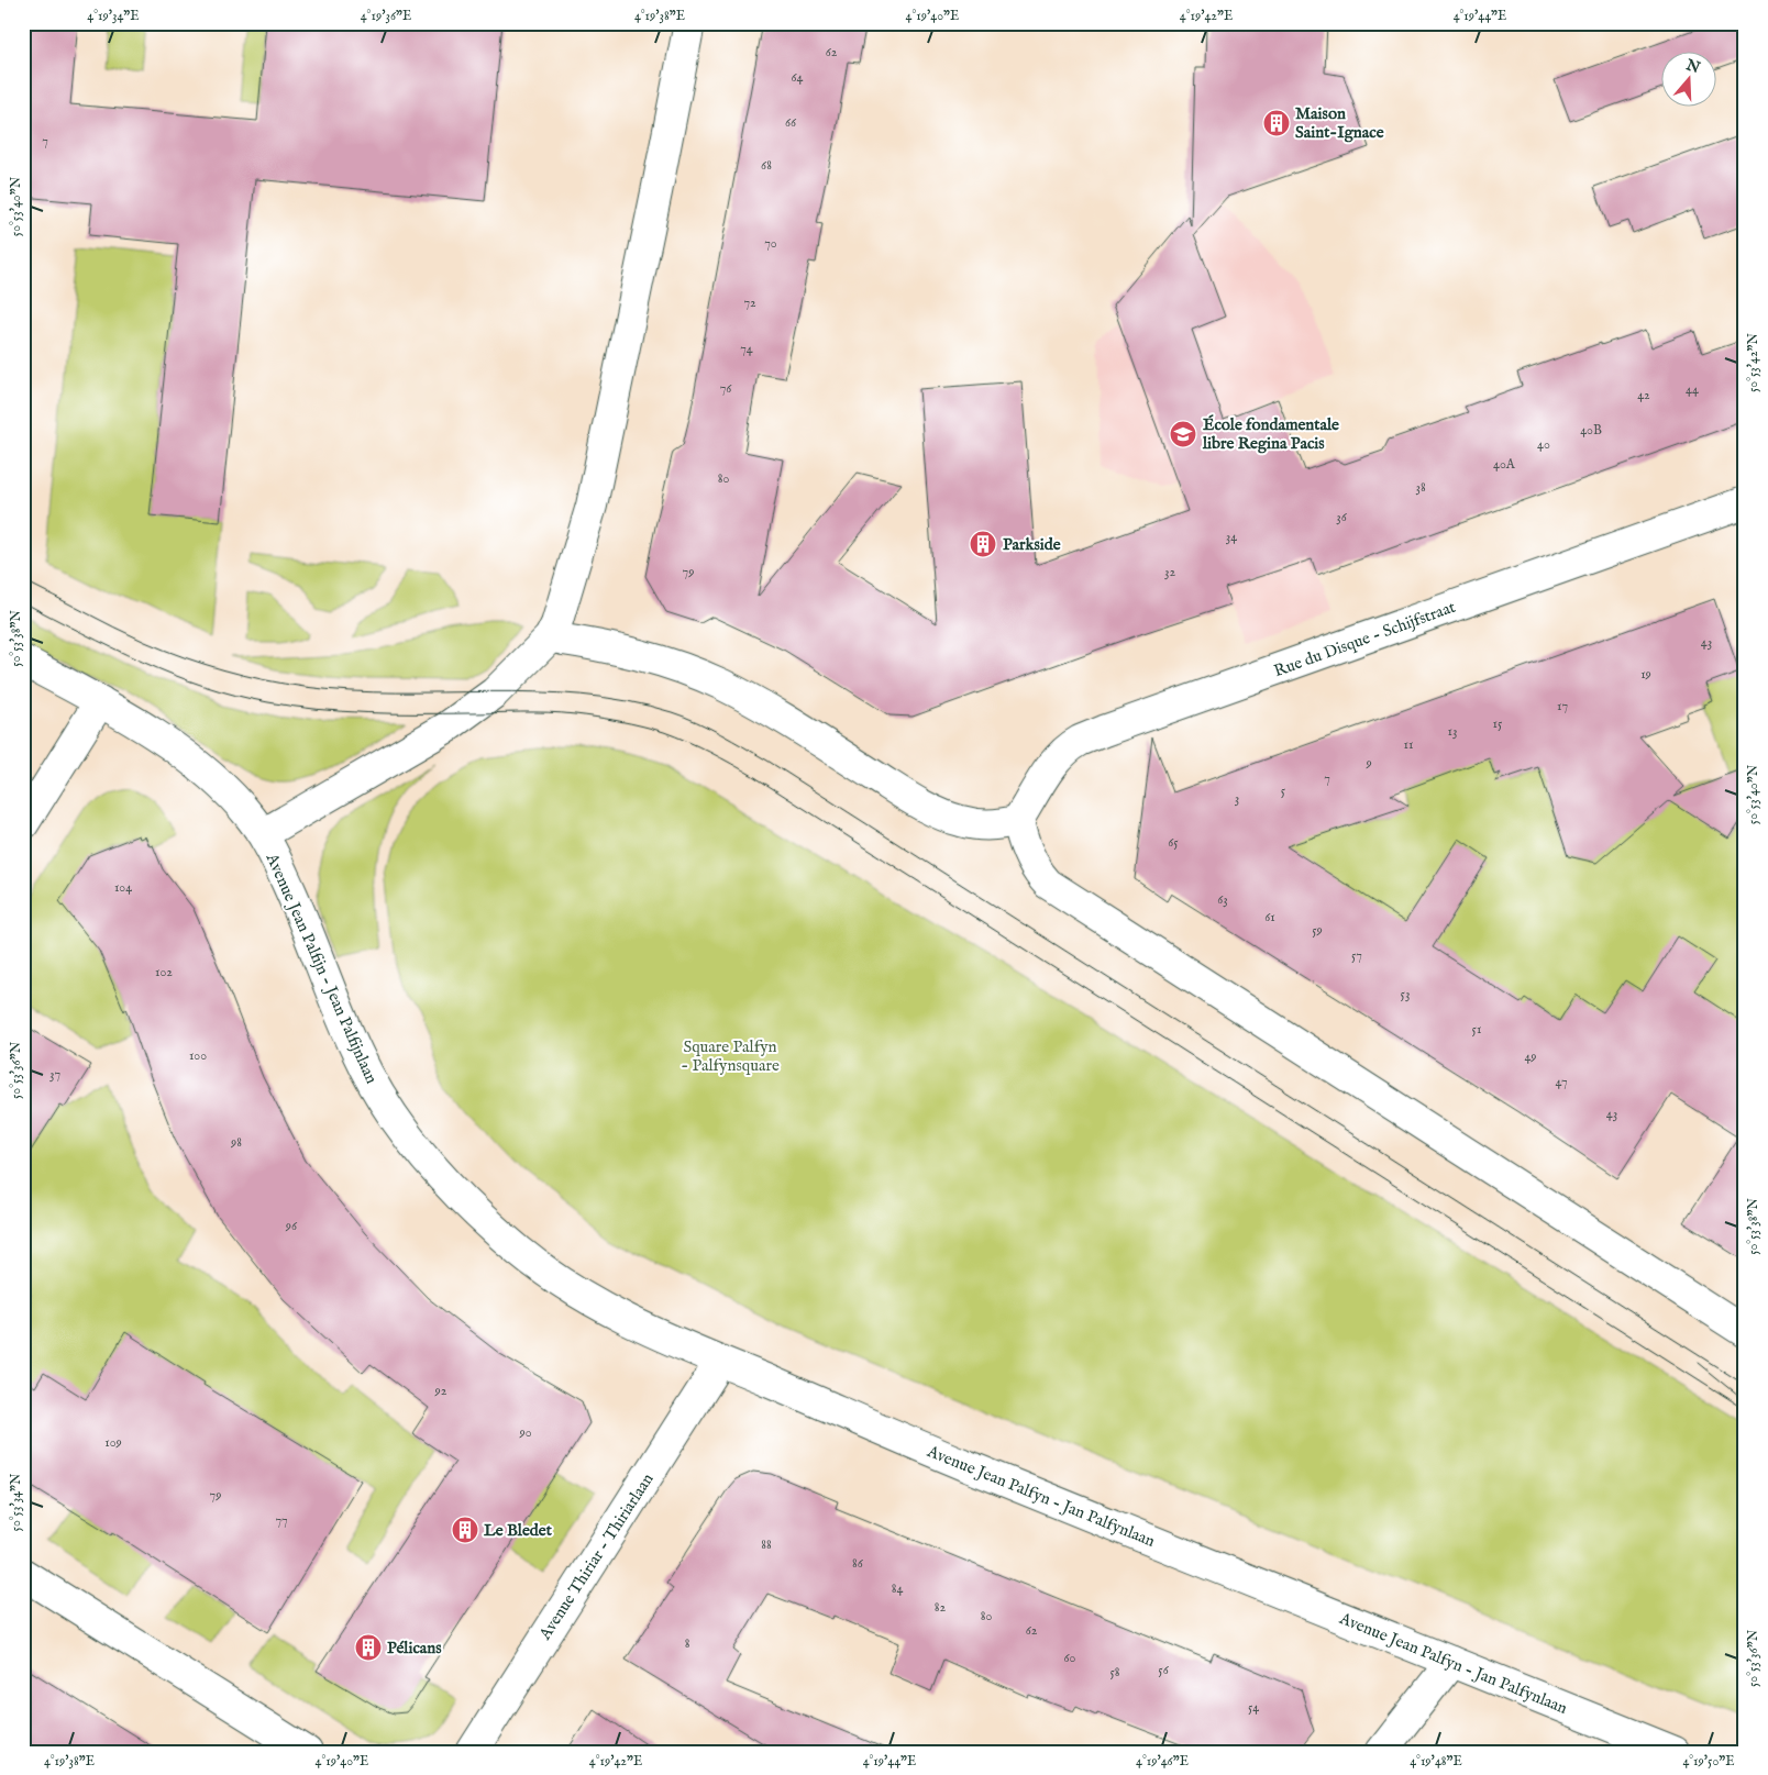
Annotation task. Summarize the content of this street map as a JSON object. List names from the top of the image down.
{
  "streets": {
    "street": [
      "Rue du Disque - Schijfstraat",
      "Avenue Jean Palfijn - Jean Palfijnlaan",
      "Avenue Jean Palfyn - Jan Palfynlaan",
      "Avenue Thiriar - Thiriarlaan"
    ]
  },
  "crossings": [
    ["Avenue Jean Palfijn - Jean Palfijnlaan", "Avenue Jean Palfyn - Jan Palfynlaan"],
    ["Avenue Jean Palfyn - Jan Palfynlaan", "Avenue Thiriar - Thiriarlaan"]
  ],
  "parks": ["Square Palfyn - Palfynsquare"],
  "places": {
    "building": [
      "Maison Saint-Ignace",
      "Parkside",
      "Le Bledet",
      "Pélicans"
    ],
    "school or university": ["École fondamentale libre Regina Pacis"]
  },
  "house_numbers": [
    "62",
    "64",
    "66",
    "7",
    "68",
    "70",
    "72",
    "74",
    "76",
    "44",
    "42",
    "40B",
    "40",
    "40A",
    "80",
    "38",
    "36",
    "34",
    "79",
    "32",
    "43",
    "19",
    "17",
    "15",
    "13",
    "11",
    "9",
    "7",
    "5",
    "3",
    "65",
    "104",
    "63",
    "61",
    "59",
    "57",
    "102",
    "53",
    "51",
    "100",
    "49",
    "37",
    "47",
    "43",
    "98",
    "96",
    "92",
    "90",
    "109",
    "79",
    "77",
    "88",
    "86",
    "84",
    "82",
    "80",
    "62",
    "8",
    "60",
    "56",
    "58",
    "54"
  ],
  "north": "top",
  "coordinates": [
    "4°19'34\"E",
    "4°19'36\"E",
    "4°19'38\"E",
    "4°19'40\"E",
    "4°19'42\"E",
    "4°19'44\"E",
    "50°53'40\"N",
    "50°53'42\"N",
    "50°53'38\"N",
    "50°53'36\"N",
    "50°53'34\"N",
    "4°19'46\"E",
    "4°19'48\"E",
    "4°19'50\"E"
  ]
}
